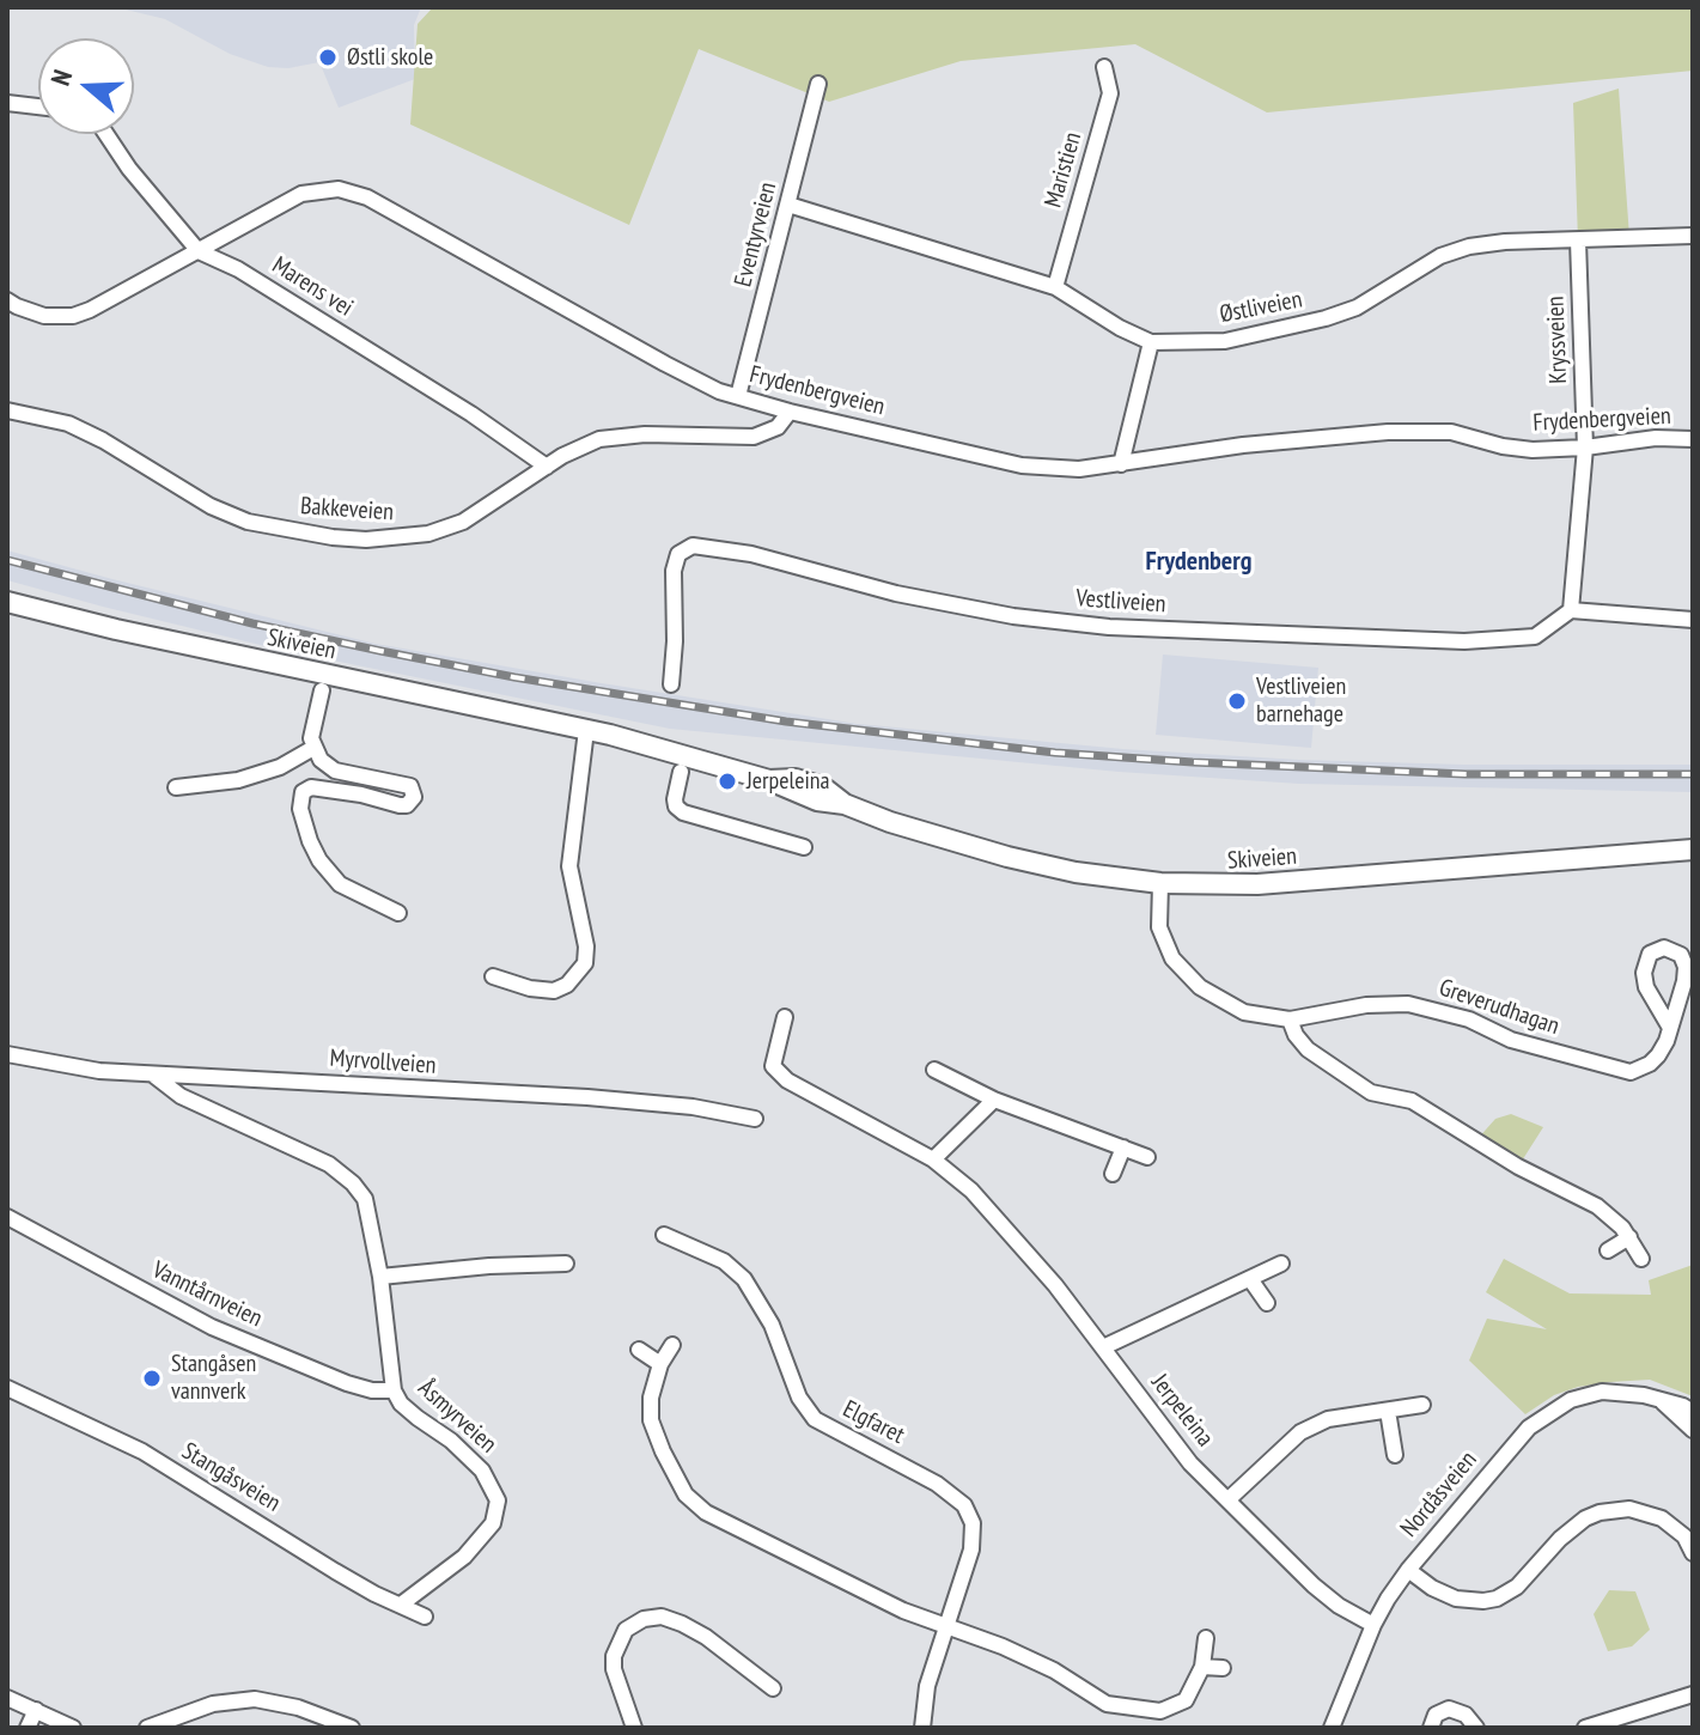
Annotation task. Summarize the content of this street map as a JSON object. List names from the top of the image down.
{
  "streets": {
    "main road": ["Skiveien"],
    "street": [
      "Maristien",
      "Eventyrveien",
      "Marens vei",
      "Østliveien",
      "Kryssveien",
      "Frydenbergveien",
      "Bakkeveien",
      "Vestliveien",
      "Greverudhagan",
      "Myrvollveien",
      "Vanntårnveien",
      "Jerpeleina",
      "Åsmyrveien",
      "Elgfaret",
      "Stangåsveien",
      "Nordåsveien"
    ]
  },
  "crossings": [
    ["Maristien", "Østliveien"],
    ["Eventyrveien", "Østliveien"],
    ["Eventyrveien", "Frydenbergveien"],
    ["Marens vei", "Frydenbergveien"],
    ["Marens vei", "Bakkeveien"],
    ["Østliveien", "Kryssveien"],
    ["Kryssveien", "Frydenbergveien"],
    ["Kryssveien", "Vestliveien"],
    ["Frydenbergveien", "Bakkeveien"],
    ["Skiveien", "Greverudhagan"],
    ["Myrvollveien", "Åsmyrveien"],
    ["Vanntårnveien", "Åsmyrveien"],
    ["Jerpeleina", "Nordåsveien"],
    ["Åsmyrveien", "Stangåsveien"]
  ],
  "districts": ["Frydenberg"],
  "places": [
    "Østli skole",
    "Vestliveien barnehage",
    "Jerpeleina",
    "Stangåsen vannverk"
  ],
  "north": "left"
}
